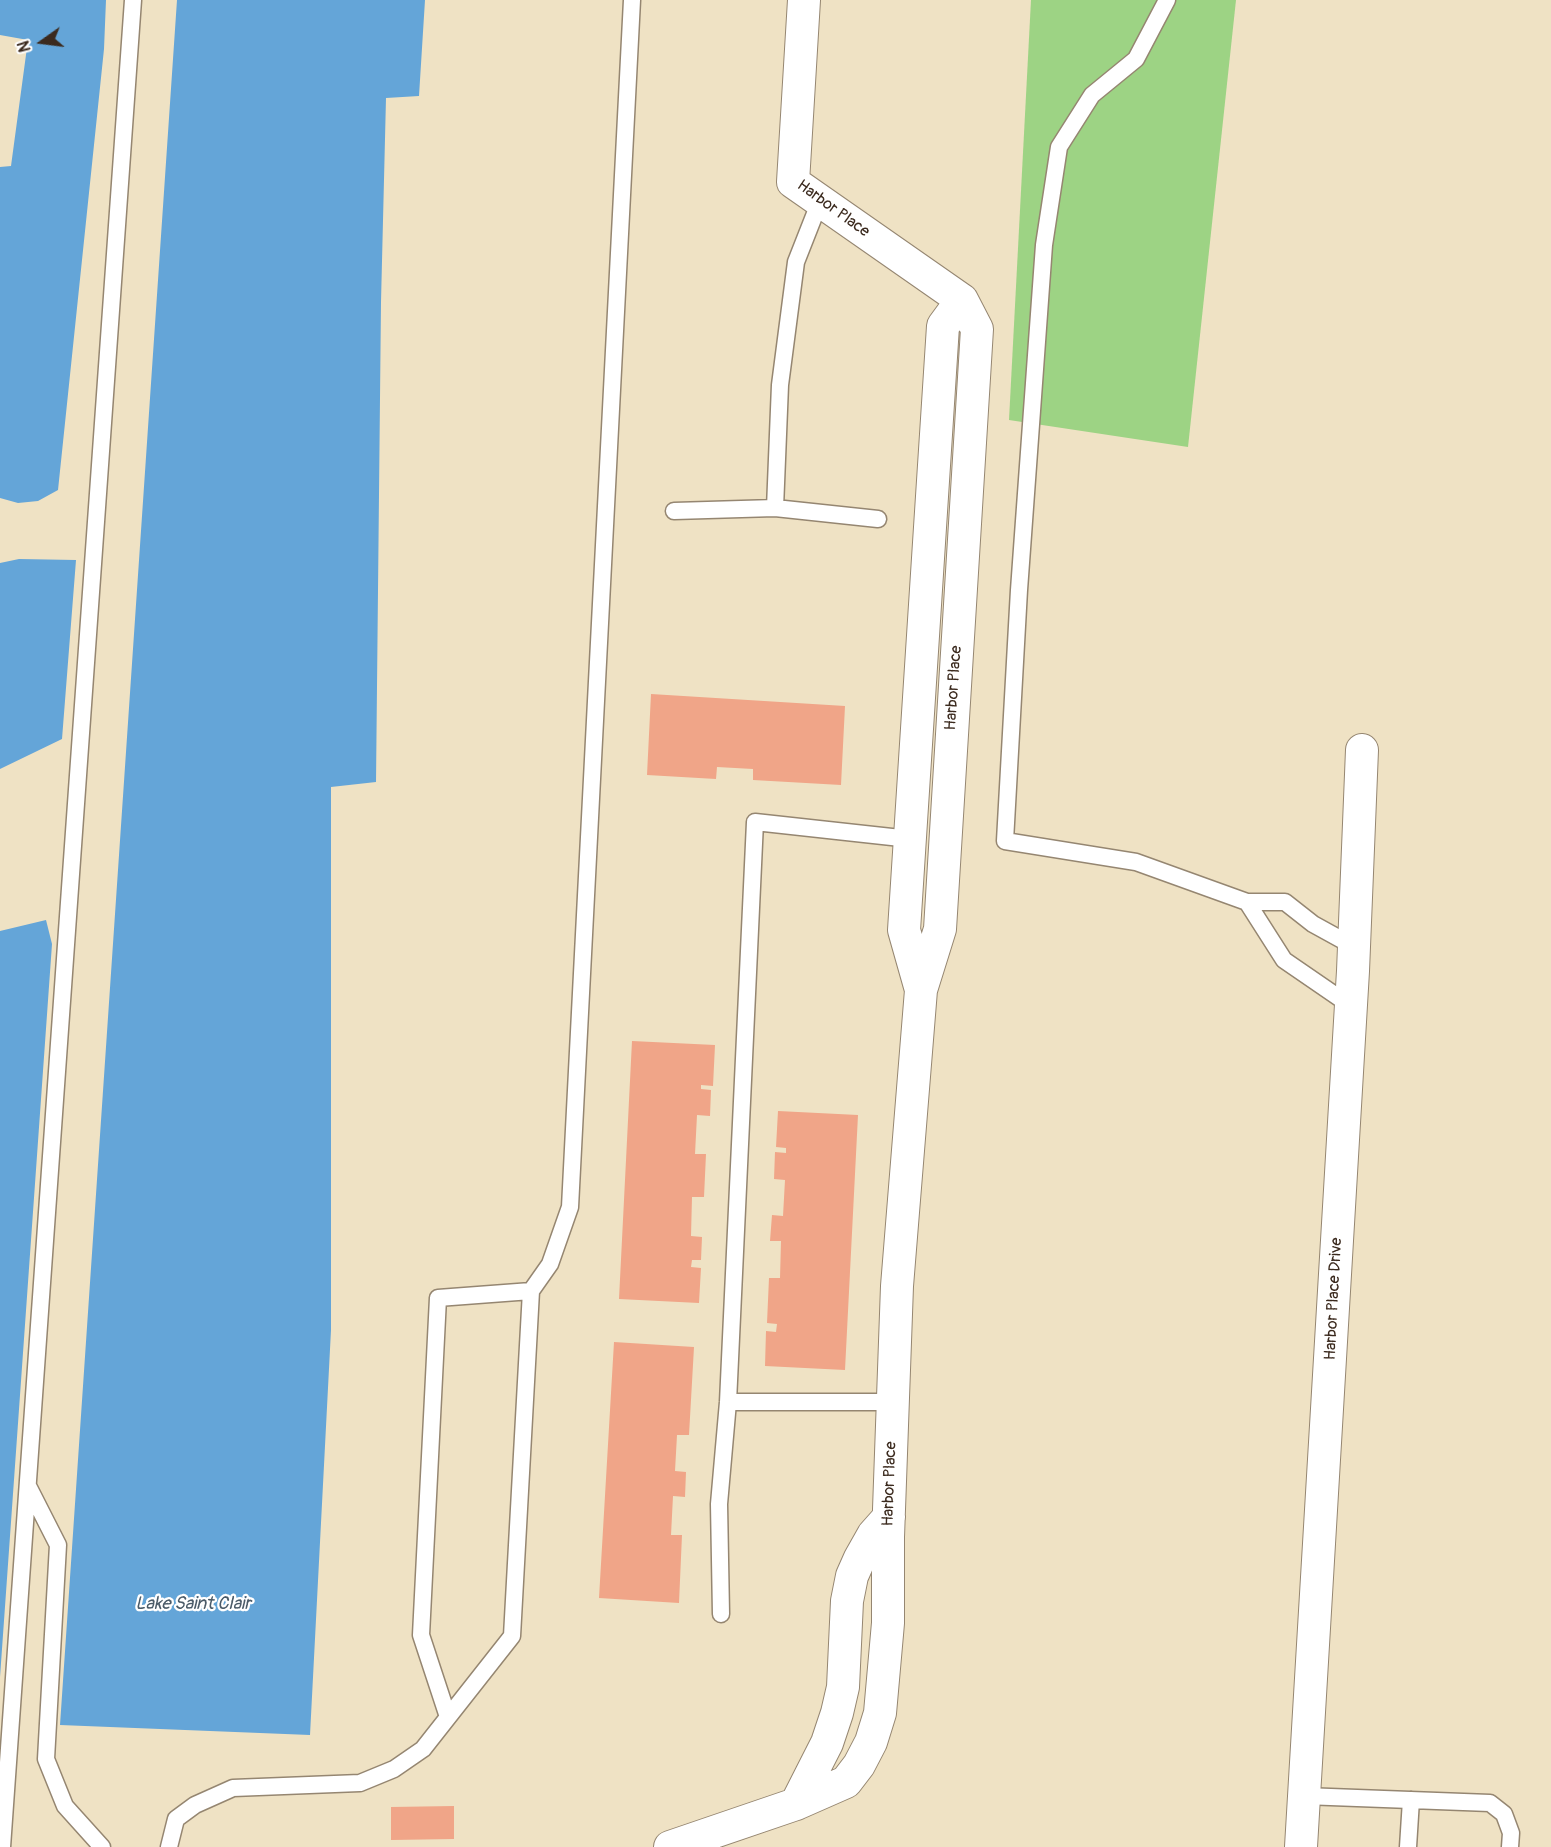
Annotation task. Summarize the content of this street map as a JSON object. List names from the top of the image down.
{
  "streets": {
    "street": ["Harbor Place", "Harbor Place Drive"]
  },
  "water": ["Lake Saint Clair"],
  "north": "left"
}
